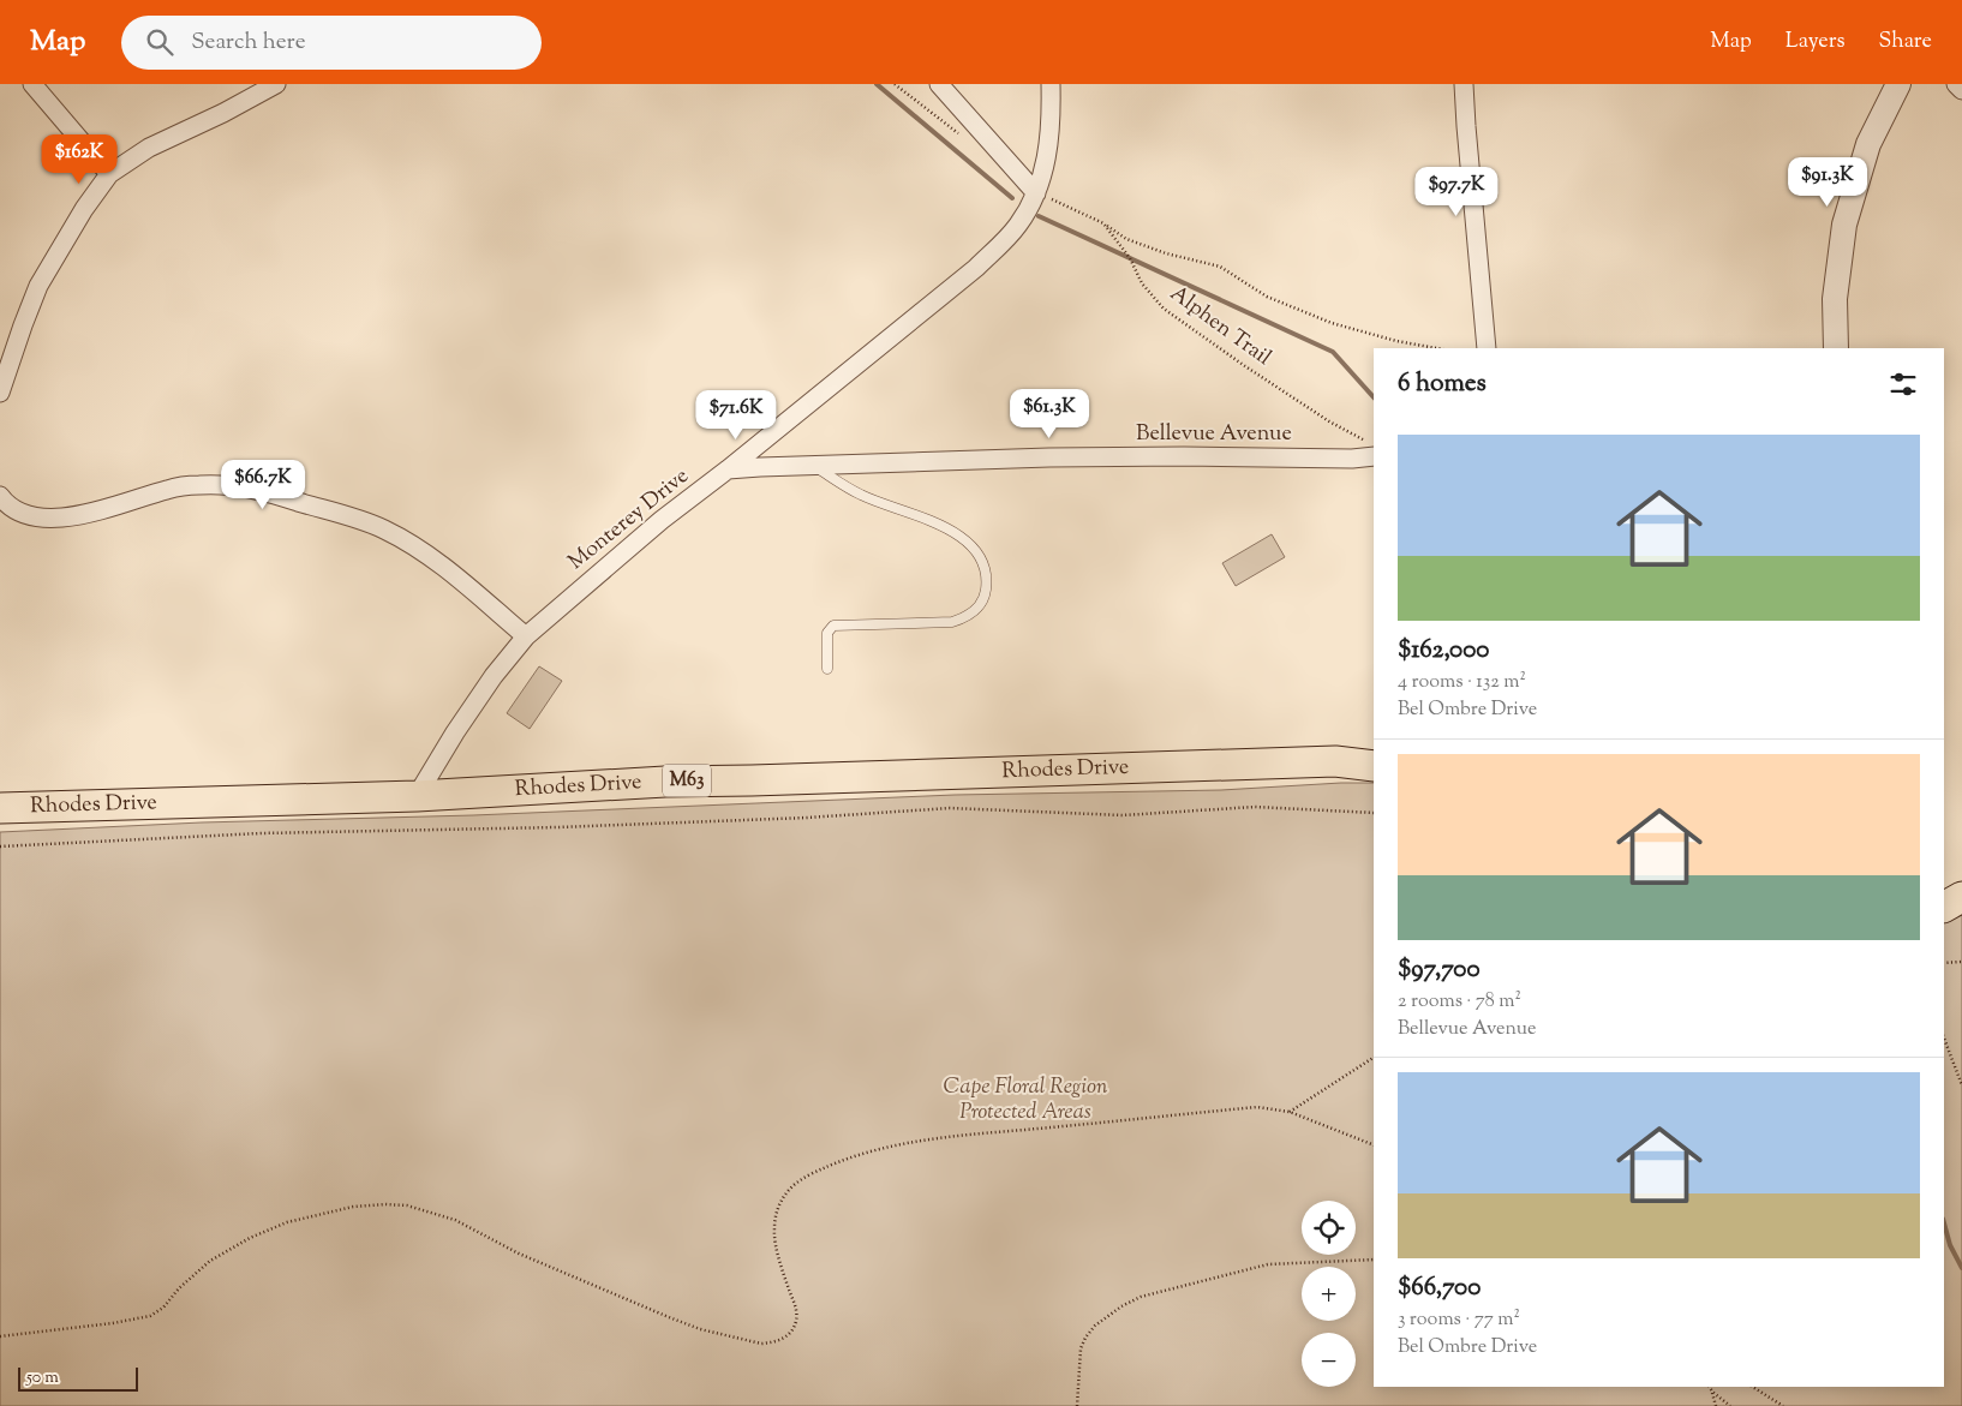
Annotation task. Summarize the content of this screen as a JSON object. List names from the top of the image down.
{
  "streets": {
    "main road": ["Rhodes Drive", "M63"],
    "street": ["Bellevue Avenue", "Monterey Drive"],
    "path": ["Alphen Trail"]
  },
  "crossings": [
    ["Alphen Trail", "Bellevue Avenue"],
    ["Alphen Trail", "Monterey Drive"],
    ["Bellevue Avenue", "Monterey Drive"],
    ["Monterey Drive", "Rhodes Drive"]
  ],
  "parks": ["Cape Floral Region Protected Areas"],
  "scale_bar": "50 m",
  "page": {
    "header": "Map",
    "search": "Search here",
    "nav": ["Map", "Layers", "Share"],
    "price": [
      "$162K",
      "$91.3K",
      "$97.7K",
      "$61.3K",
      "$71.6K",
      "$66.7K"
    ],
    "heading": "6 homes",
    "list": [
      {
        "name": "$162,000",
        "note": "4 rooms · 132 m² · Bel Ombre Drive"
      },
      {
        "name": "$97,700",
        "note": "2 rooms · 78 m² · Bellevue Avenue"
      },
      {
        "name": "$66,700",
        "note": "3 rooms · 77 m² · Bel Ombre Drive"
      }
    ],
    "map_buttons": ["+", "−"],
    "scale": "50 m"
  }
}
